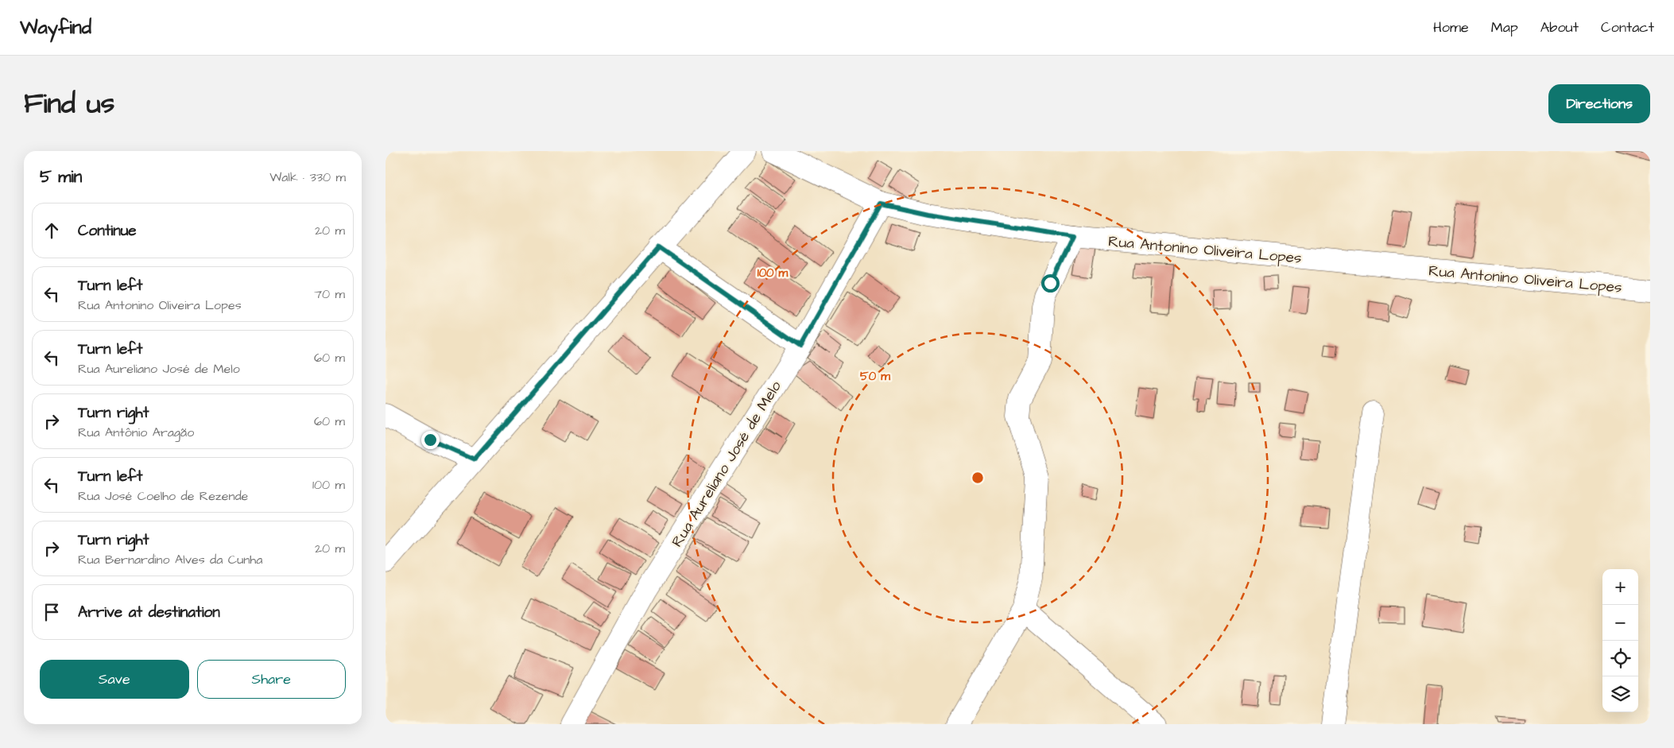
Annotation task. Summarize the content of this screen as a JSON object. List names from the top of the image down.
{
  "streets": {
    "street": ["Rua Antonino Oliveira Lopes", "Rua Aureliano José de Melo"]
  },
  "crossings": [
    ["Rua Antonino Oliveira Lopes", "Rua Aureliano José de Melo"]
  ],
  "page": {
    "header": "Wayfind",
    "nav": [
      "Home",
      "Map",
      "About",
      "Contact"
    ],
    "title": "Find us",
    "buttons": [
      "Directions",
      ["Save", "Share"]
    ],
    "heading": ["5 min", "Walk · 330 m"],
    "list": [
      ["Continue", "20 m"],
      ["Turn left", "Rua Antonino Oliveira Lopes", "70 m"],
      ["Turn left", "Rua Aureliano José de Melo", "60 m"],
      ["Turn right", "Rua Antônio Aragão", "60 m"],
      ["Turn left", "Rua José Coelho de Rezende", "100 m"],
      ["Turn right", "Rua Bernardino Alves da Cunha", "20 m"],
      "Arrive at destination"
    ],
    "map_buttons": ["+", "−"]
  },
  "rings": ["100 m", "50 m"]
}
